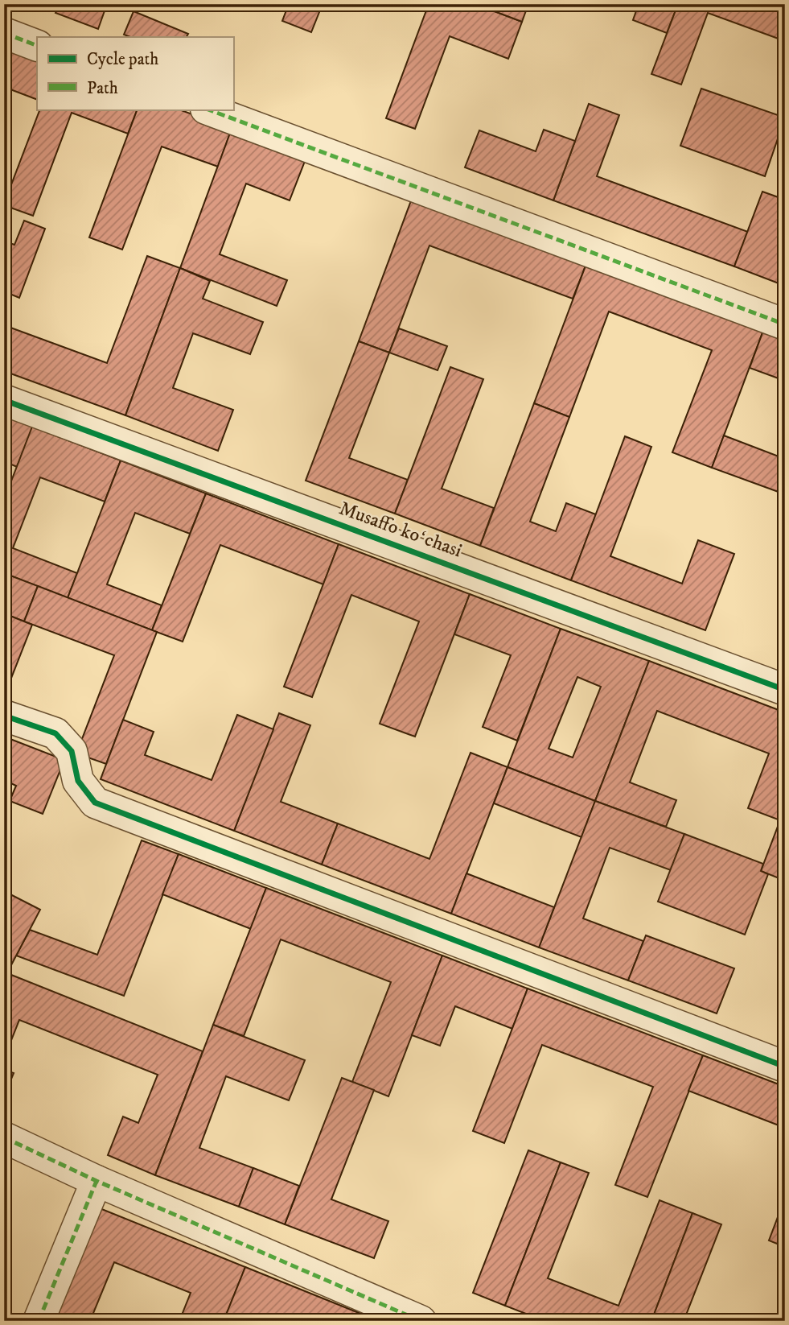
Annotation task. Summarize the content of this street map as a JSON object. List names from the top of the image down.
{
  "streets": {
    "street": ["Musaffo koʻchasi"]
  },
  "legend": ["Cycle path", "Path"]
}
